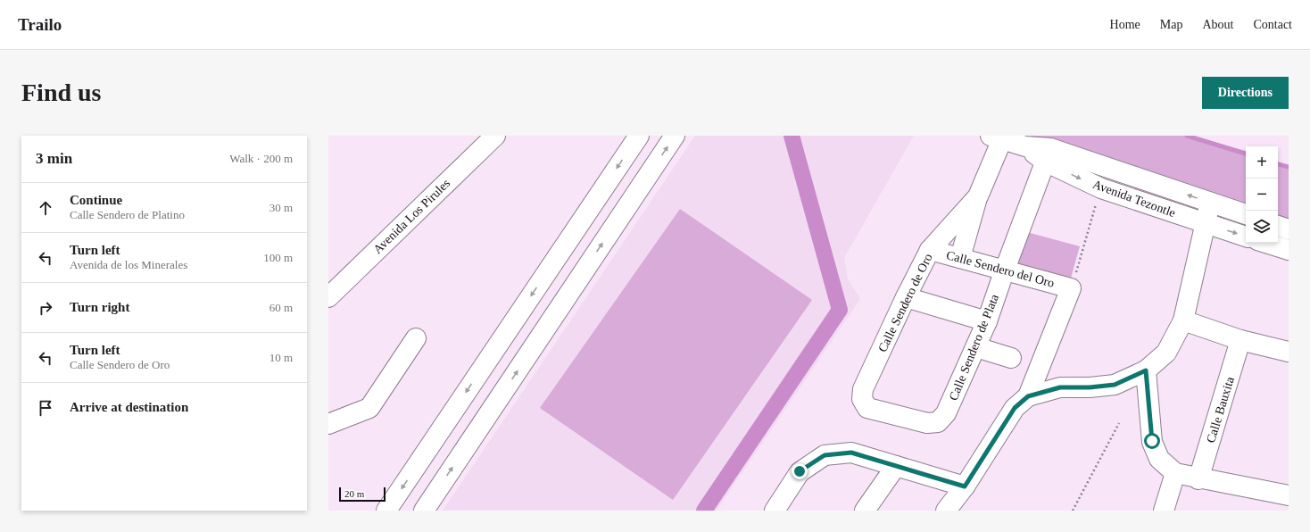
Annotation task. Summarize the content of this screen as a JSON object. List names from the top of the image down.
{
  "streets": {
    "street": [
      "Avenida Tezontle",
      "Avenida Los Pirules",
      "Calle Sendero del Oro",
      "Calle Sendero de Oro",
      "Calle Sendero de Plata",
      "Calle Bauxita"
    ]
  },
  "crossings": [
    ["Avenida Tezontle", "Calle Sendero de Oro"],
    ["Avenida Tezontle", "Calle Sendero de Plata"],
    ["Calle Sendero del Oro", "Calle Sendero de Oro"],
    ["Calle Sendero del Oro", "Calle Sendero de Plata"],
    ["Calle Sendero de Oro", "Calle Sendero de Plata"]
  ],
  "scale_bar": "20 m",
  "page": {
    "header": "Trailo",
    "nav": [
      "Home",
      "Map",
      "About",
      "Contact"
    ],
    "buttons": "Directions",
    "title": "Find us",
    "heading": ["3 min", "Walk · 200 m"],
    "map_buttons": ["+", "−"],
    "list": [
      ["Continue", "Calle Sendero de Platino", "30 m"],
      ["Turn left", "Avenida de los Minerales", "100 m"],
      ["Turn right", "60 m"],
      ["Turn left", "Calle Sendero de Oro", "10 m"],
      "Arrive at destination"
    ],
    "scale": "20 m"
  }
}
